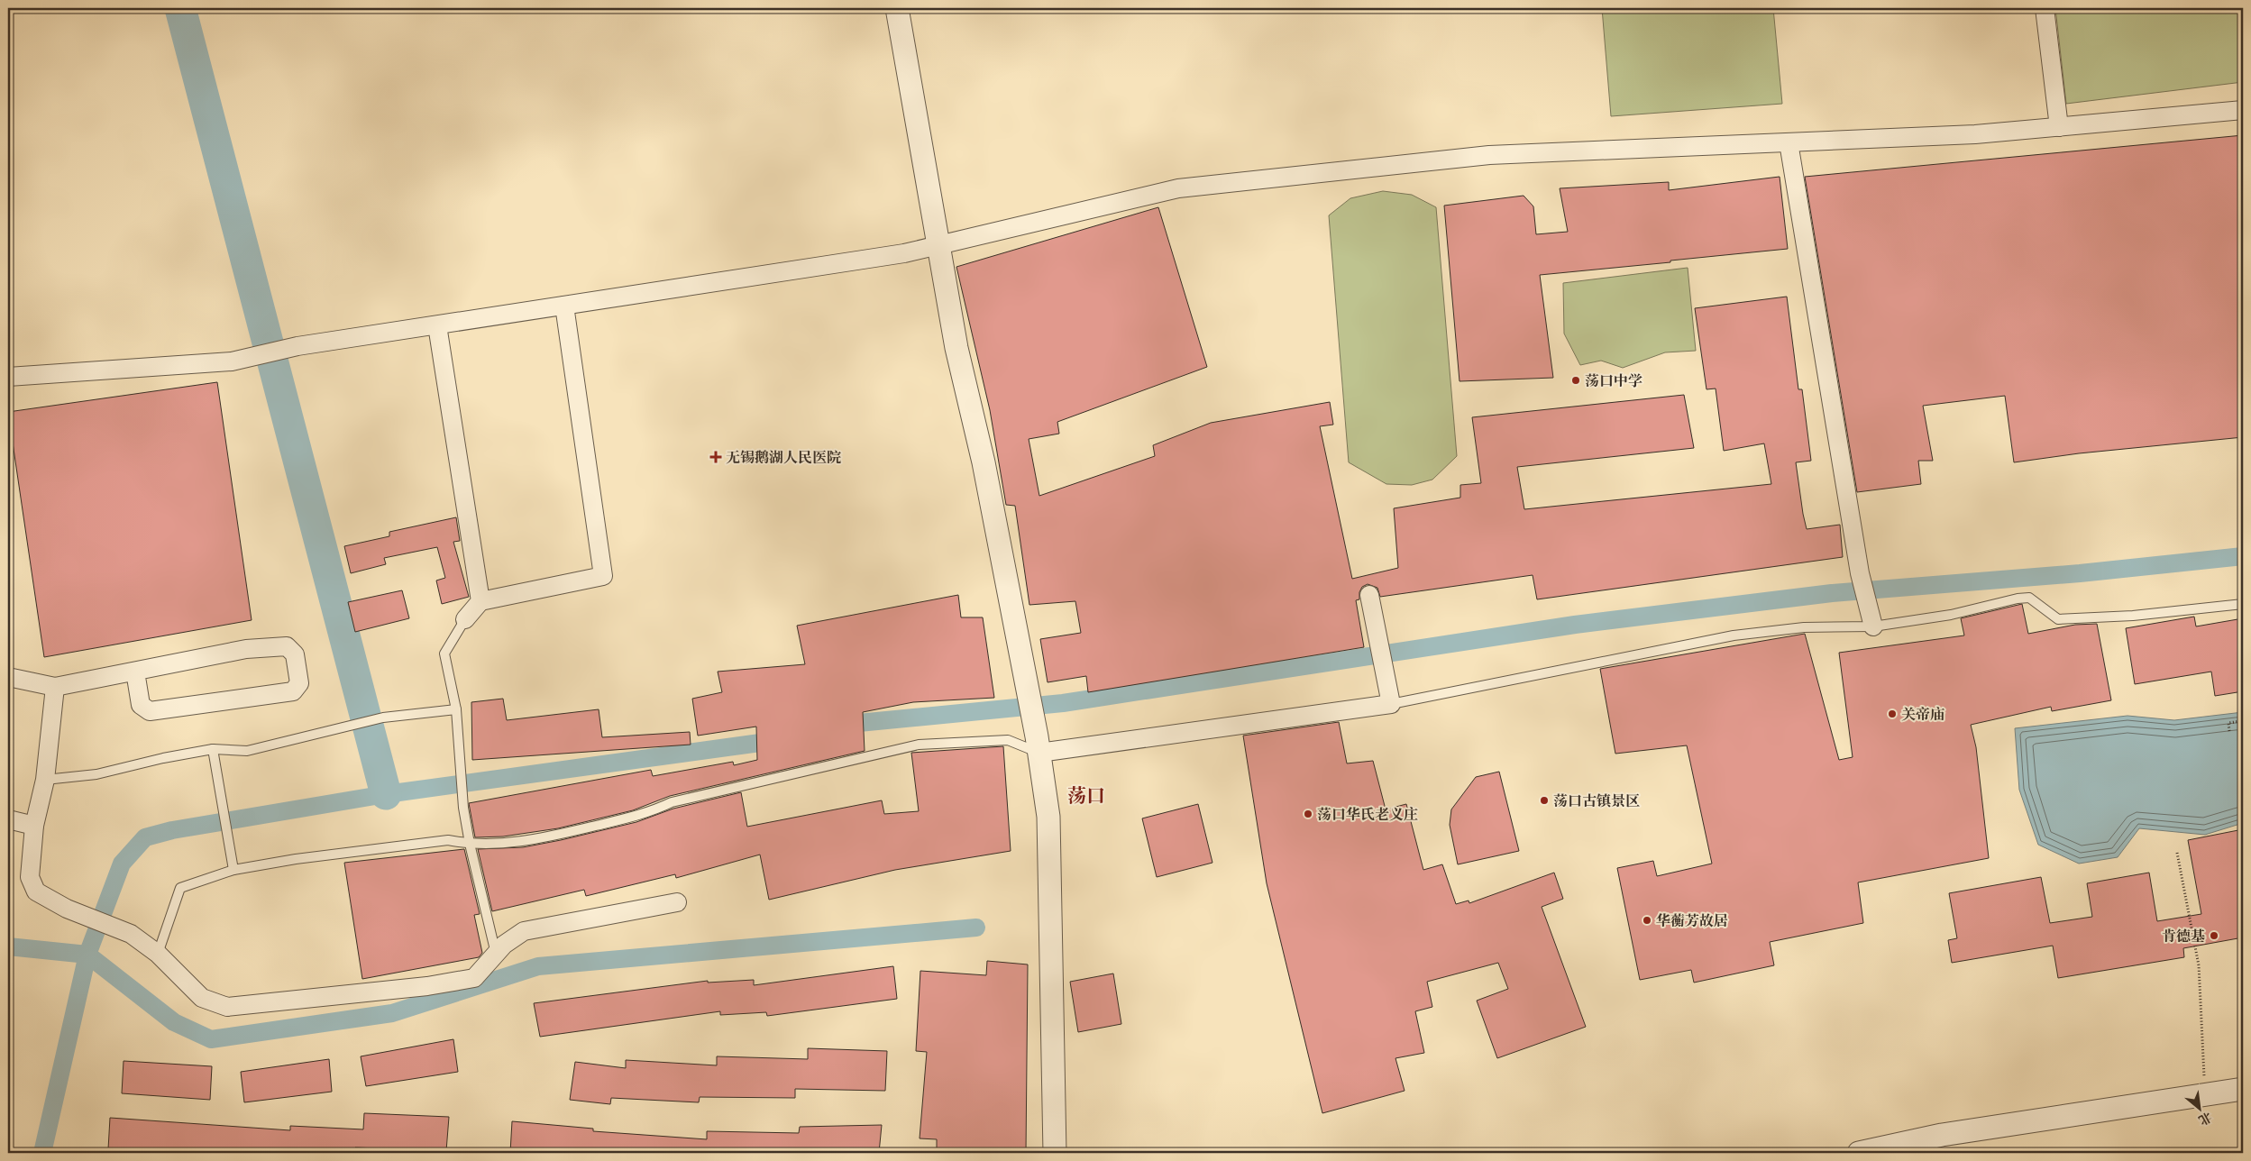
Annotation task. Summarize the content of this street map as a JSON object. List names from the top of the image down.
{
  "districts": ["荡口"],
  "places": {
    "other": [
      "荡口中学",
      "关帝庙",
      "荡口古镇景区",
      "荡口华氏老义庄",
      "华蘅芳故居",
      "肯德基"
    ],
    "health": ["无锡鹅湖人民医院"]
  },
  "north": "bottom right"
}
